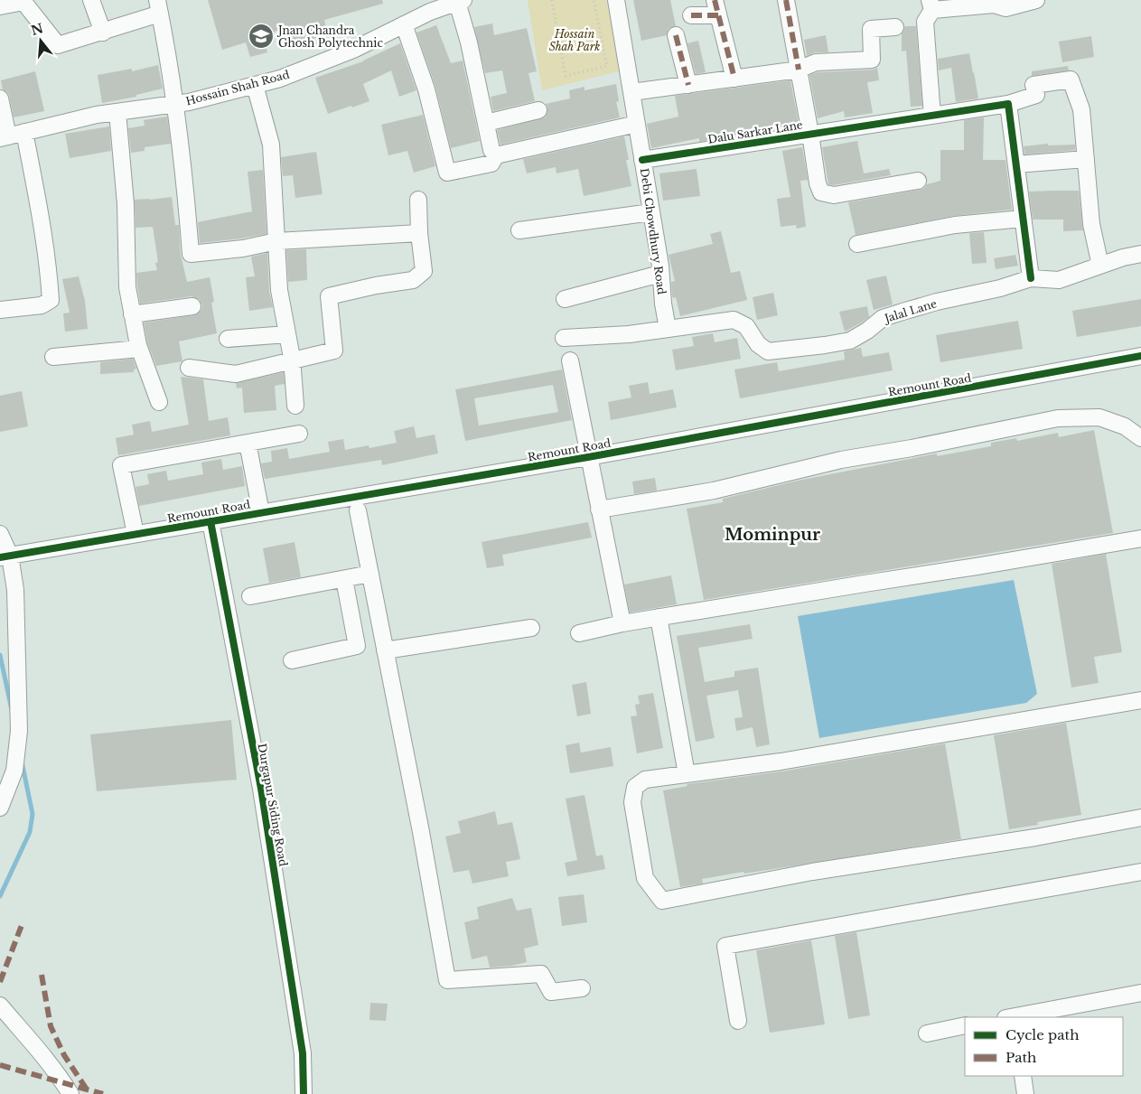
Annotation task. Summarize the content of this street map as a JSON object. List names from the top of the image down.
{
  "streets": {
    "street": [
      "Hossain Shah Road",
      "Dalu Sarkar Lane",
      "Debi Chowdhury Road",
      "Jalal Lane",
      "Remount Road",
      "Durgapur Siding Road"
    ]
  },
  "crossings": [
    ["Dalu Sarkar Lane", "Debi Chowdhury Road"],
    ["Debi Chowdhury Road", "Jalal Lane"],
    ["Remount Road", "Durgapur Siding Road"]
  ],
  "districts": ["Mominpur"],
  "parks": ["Hossain Shah Park"],
  "places": {
    "school or university": ["Jnan Chandra Ghosh Polytechnic"]
  },
  "legend": ["Cycle path", "Path"],
  "north": "top"
}
